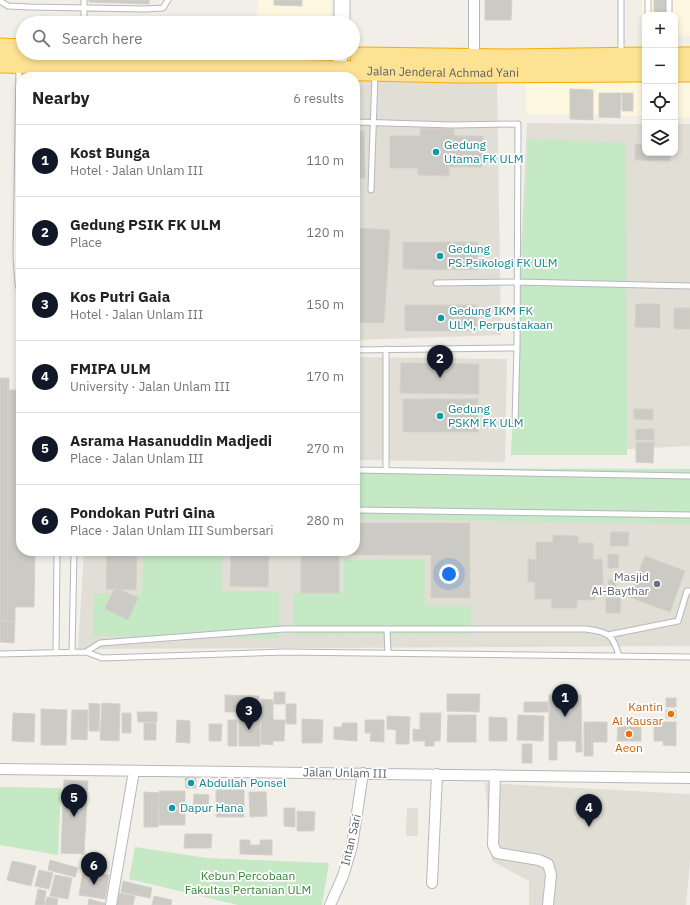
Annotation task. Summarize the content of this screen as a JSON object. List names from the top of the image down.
{
  "streets": {
    "highway": ["Jalan Jenderal Achmad Yani"],
    "street": ["Jalan Unlam III", "Intan Sari"]
  },
  "crossings": [
    ["Jalan Unlam III", "Intan Sari"]
  ],
  "parks": ["Kebun Percobaan Fakultas Pertanian ULM"],
  "places": [
    "Gedung Utama FK ULM",
    "Gedung PS.Psikologi FK ULM",
    "Gedung IKM FK ULM, Perpustakaan",
    "Gedung PSKM FK ULM",
    "Masjid Al-Baythar",
    "Kantin Al Kausar",
    "Aeon",
    "Abdullah Ponsel",
    "Dapur Hana"
  ],
  "page": {
    "map_buttons": ["+", "−"],
    "search": "Search here",
    "heading": ["Nearby", "6 results"],
    "list": [
      {
        "mark": "1",
        "name": "Kost Bunga",
        "note": "Hotel · Jalan Unlam III",
        "value": "110 m"
      },
      {
        "mark": "2",
        "name": "Gedung PSIK FK ULM",
        "note": "Place",
        "value": "120 m"
      },
      {
        "mark": "3",
        "name": "Kos Putri Gaia",
        "note": "Hotel · Jalan Unlam III",
        "value": "150 m"
      },
      {
        "mark": "4",
        "name": "FMIPA ULM",
        "note": "University · Jalan Unlam III",
        "value": "170 m"
      },
      {
        "mark": "5",
        "name": "Asrama Hasanuddin Madjedi",
        "note": "Place · Jalan Unlam III",
        "value": "270 m"
      },
      {
        "mark": "6",
        "name": "Pondokan Putri Gina",
        "note": "Place · Jalan Unlam III Sumbersari",
        "value": "280 m"
      }
    ],
    "pins": [
      "2",
      "1",
      "3",
      "5",
      "4",
      "6"
    ]
  }
}
